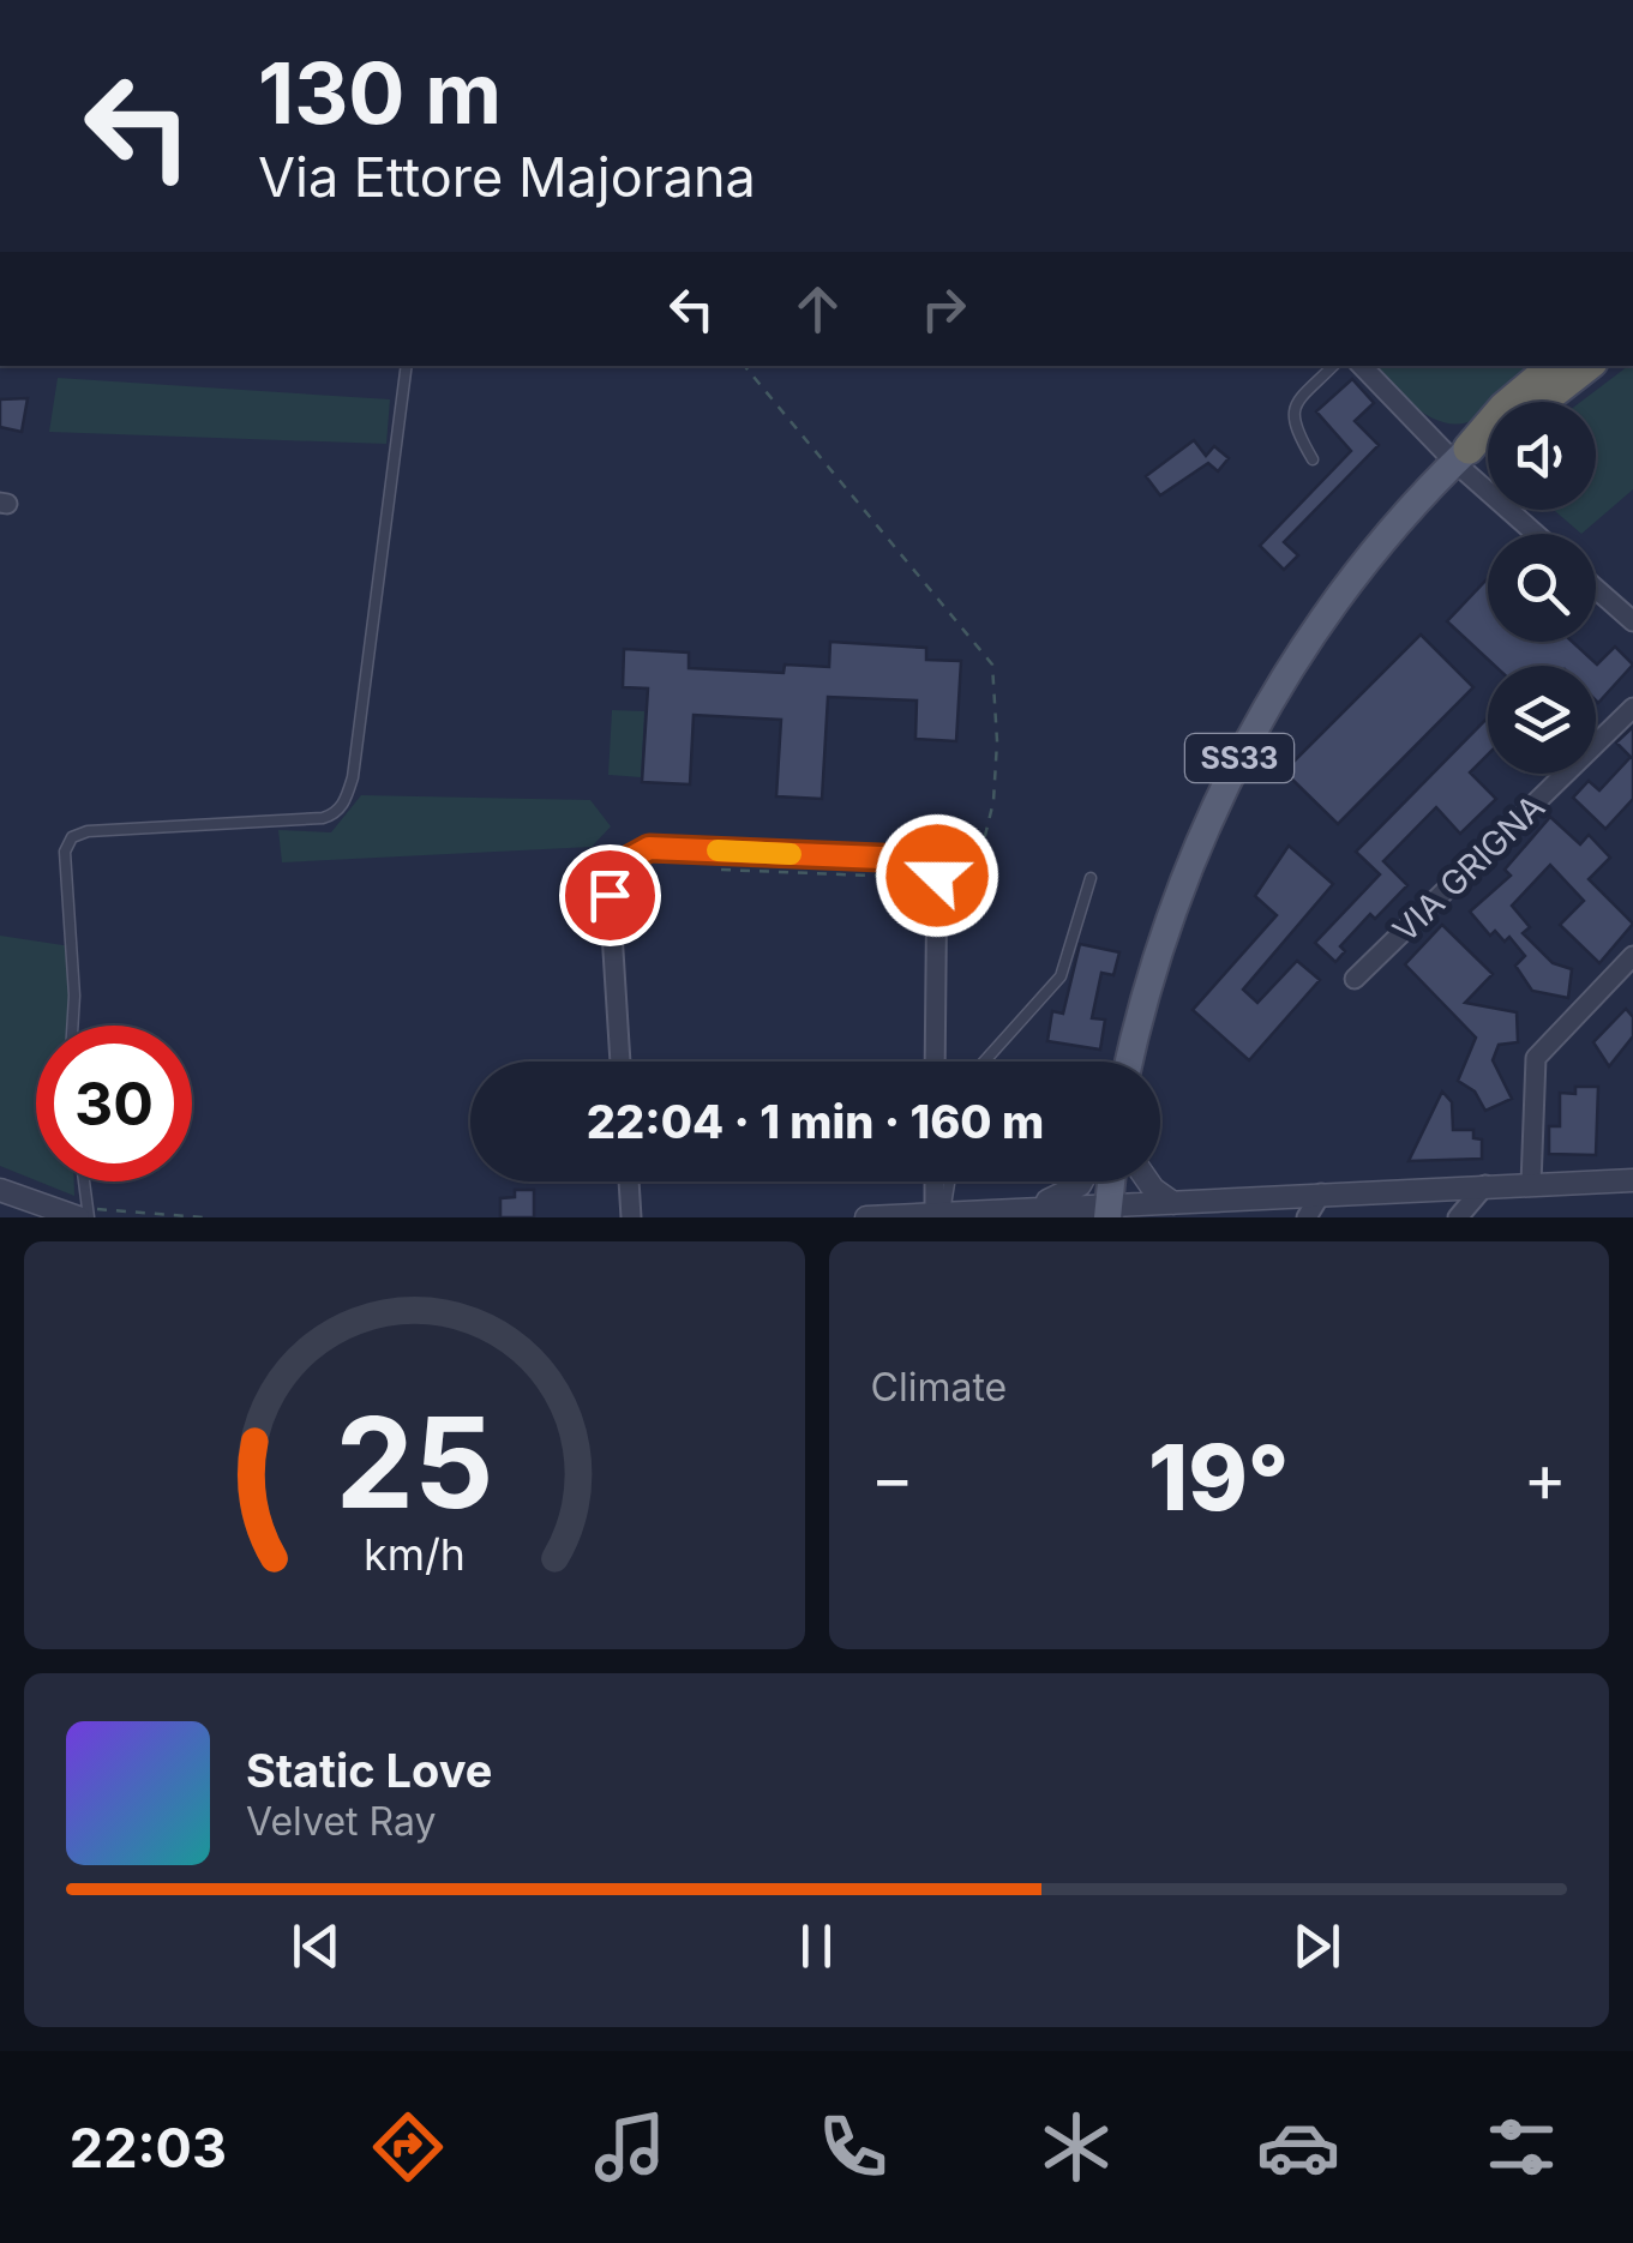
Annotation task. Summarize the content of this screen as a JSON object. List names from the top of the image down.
{
  "streets": {
    "highway": ["SS33"],
    "street": ["VIA GRIGNA"]
  },
  "page": {
    "turn": ["130 m", "Via Ettore Majorana"],
    "limit": "30",
    "trip": "22:04 · 1 min · 160 m",
    "tile": "Climate",
    "heat": ["−", "19°", "+"],
    "song": ["Static Love", "Velvet Ray"],
    "tabs": "22:03",
    "gauge": ["25", "km/h"]
  }
}
